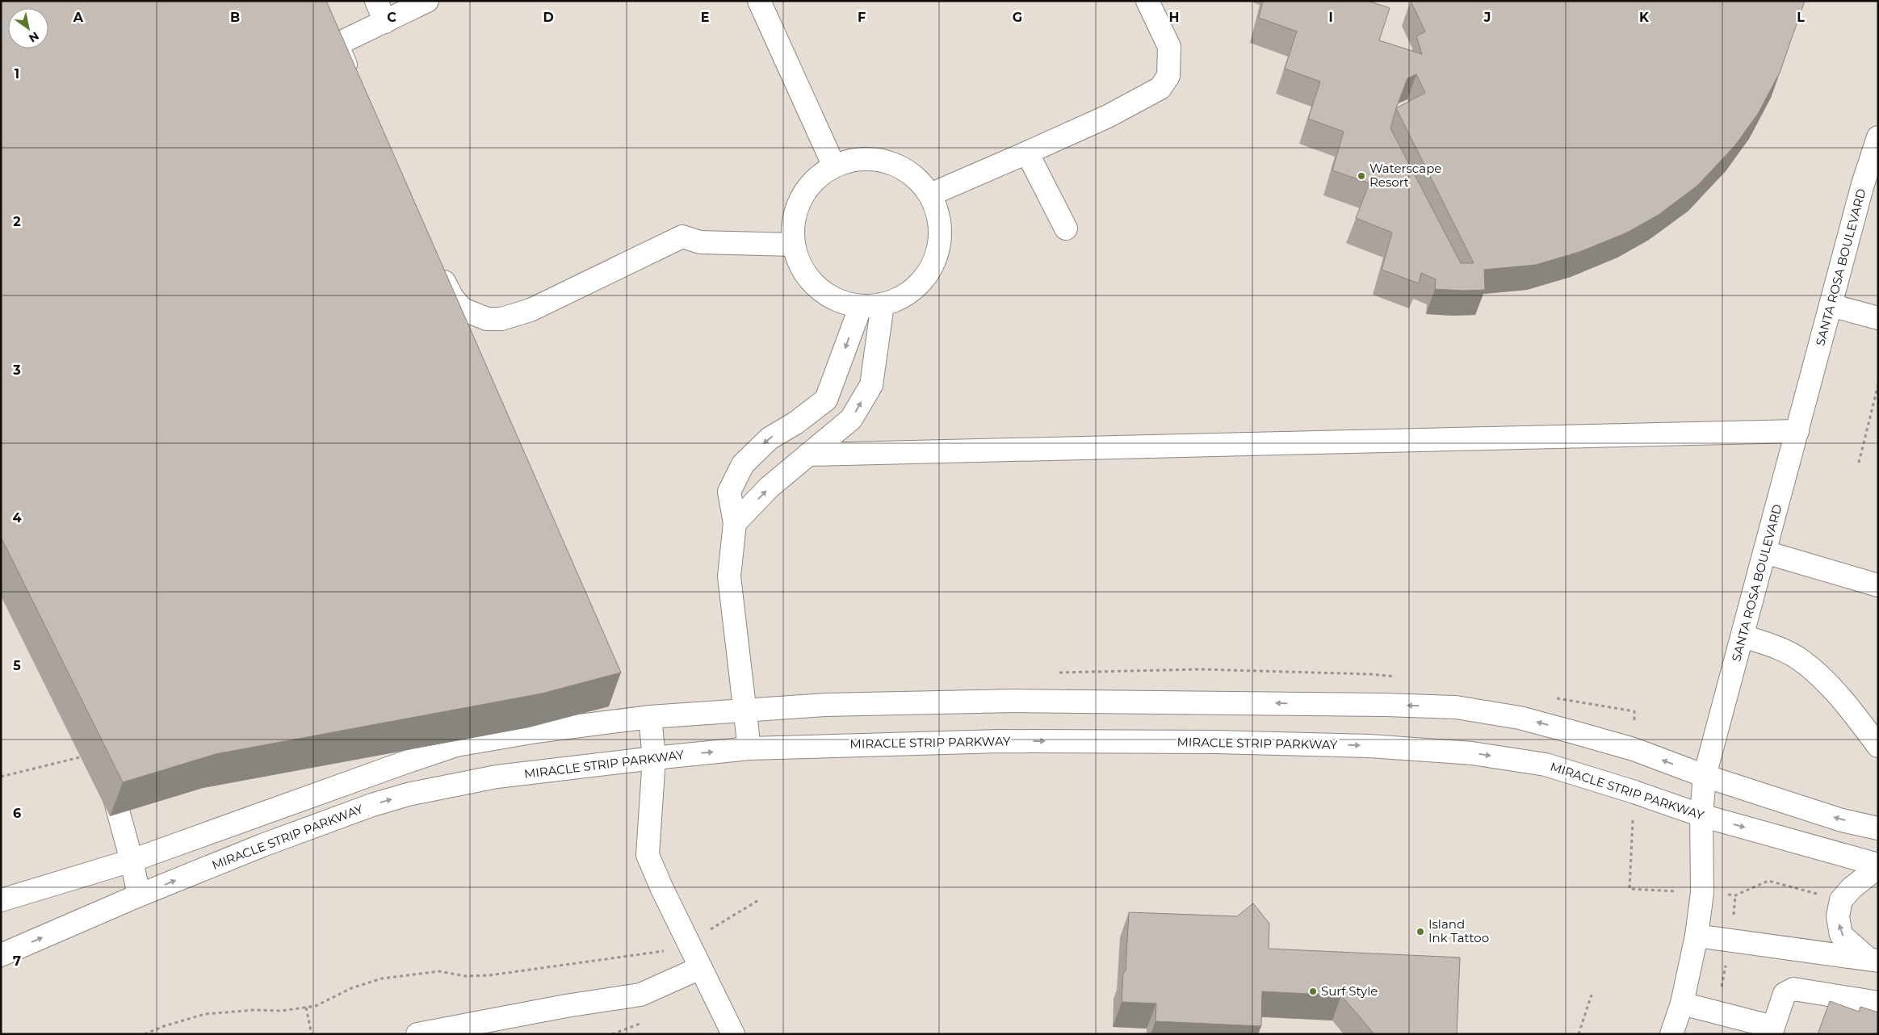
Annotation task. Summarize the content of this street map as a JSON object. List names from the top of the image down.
{
  "streets": {
    "main road": ["SANTA ROSA BOULEVARD", "MIRACLE STRIP PARKWAY"]
  },
  "crossings": [
    ["SANTA ROSA BOULEVARD", "MIRACLE STRIP PARKWAY"]
  ],
  "places": ["Waterscape Resort", "Island Ink Tattoo", "Surf Style"],
  "north": "bottom right",
  "grid": {
    "columns": [
      "A",
      "B",
      "C",
      "D",
      "E",
      "F",
      "G",
      "H",
      "I",
      "J",
      "K",
      "L"
    ],
    "rows": [
      "1",
      "2",
      "3",
      "4",
      "5",
      "6",
      "7"
    ]
  }
}
